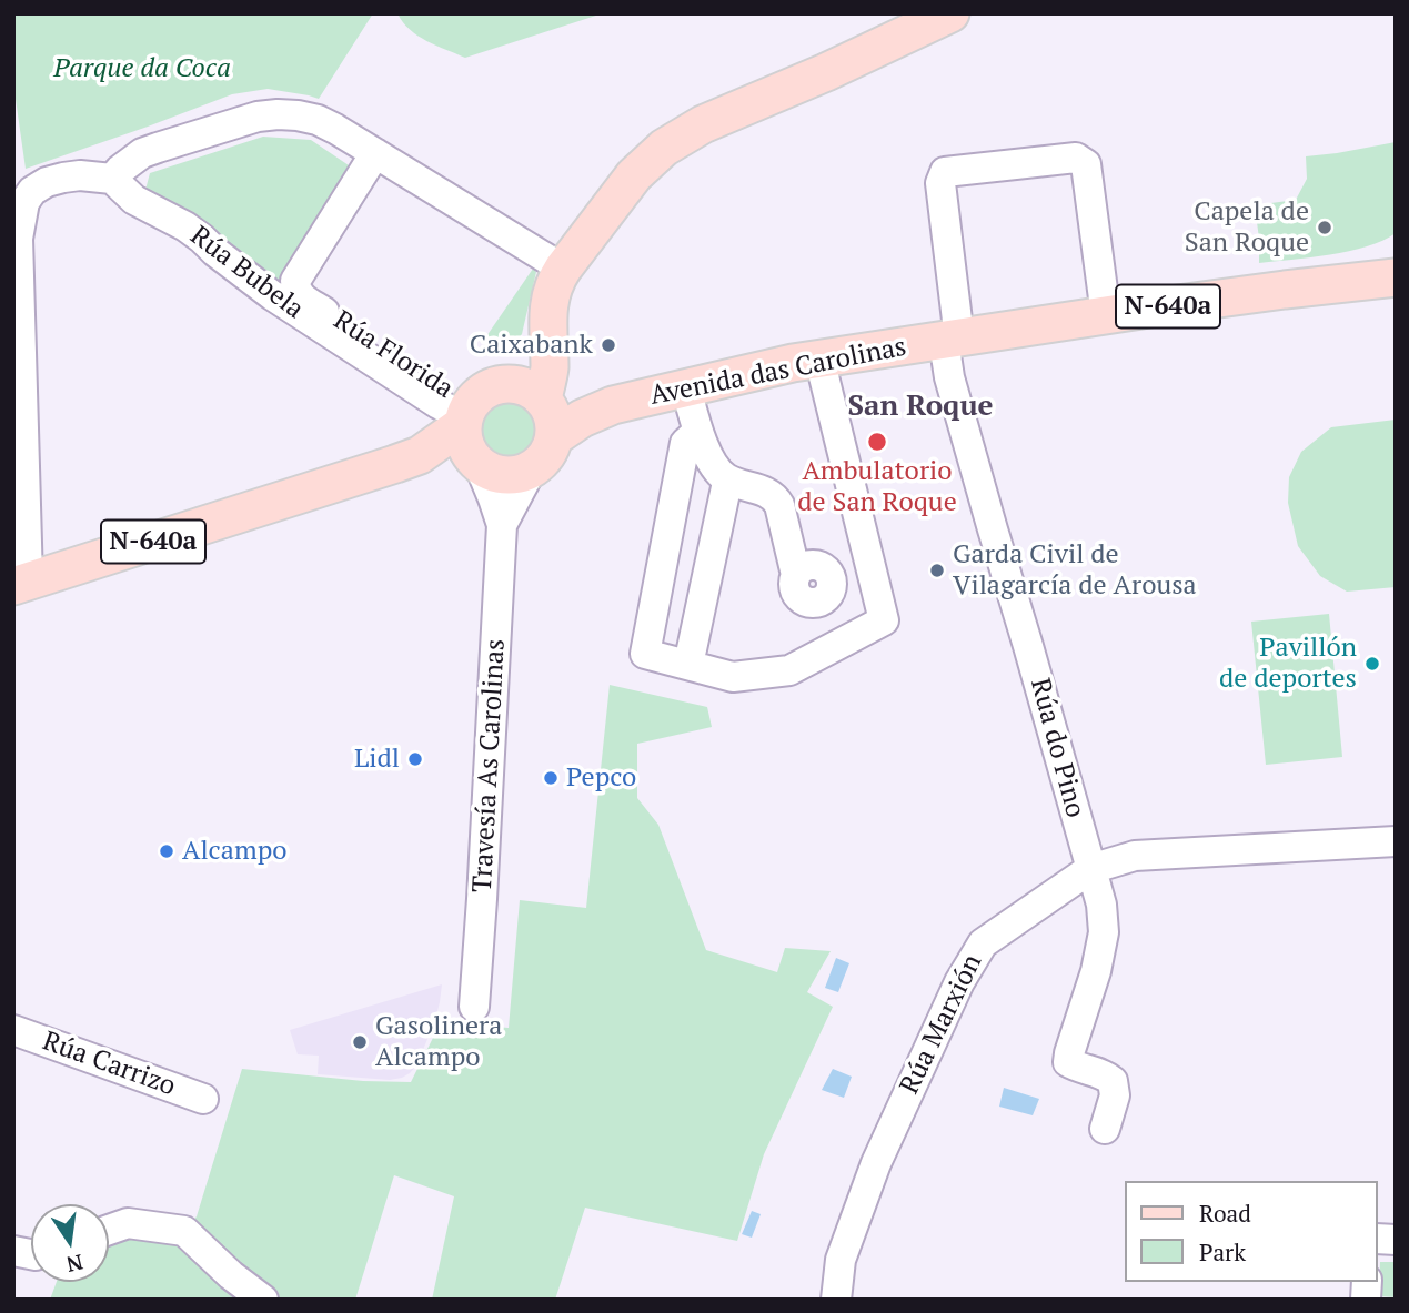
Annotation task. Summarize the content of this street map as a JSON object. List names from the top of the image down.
{
  "streets": {
    "main road": ["N-640a", "Avenida das Carolinas"],
    "street": [
      "Rúa Bubela",
      "Rúa Florida",
      "Rúa do Pino",
      "Travesía As Carolinas",
      "Rúa Marxión",
      "Rúa Carrizo"
    ]
  },
  "crossings": [
    ["Rúa Bubela", "N-640a"],
    ["Rúa Bubela", "Rúa Florida"],
    ["N-640a", "Rúa Florida"],
    ["N-640a", "Avenida das Carolinas"],
    ["N-640a", "Rúa do Pino"],
    ["Avenida das Carolinas", "Rúa do Pino"],
    ["Rúa do Pino", "Rúa Marxión"]
  ],
  "districts": ["San Roque"],
  "parks": ["Parque da Coca"],
  "places": [
    "Capela de San Roque",
    "Caixabank",
    "Ambulatorio de San Roque",
    "Garda Civil de Vilagarcía de Arousa",
    "Pavillón de deportes",
    "Lidl",
    "Pepco",
    "Alcampo",
    "Gasolinera Alcampo"
  ],
  "legend": ["Road", "Park"],
  "north": "bottom"
}
